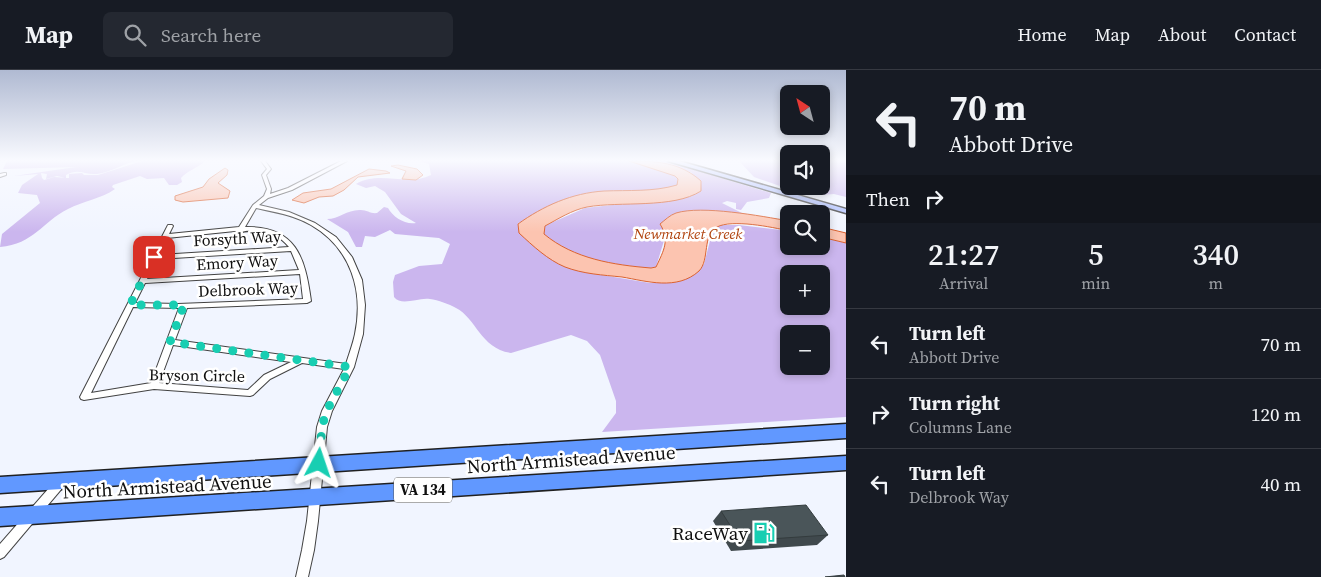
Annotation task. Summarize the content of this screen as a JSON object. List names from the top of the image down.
{
  "streets": {
    "main road": ["North Armistead Avenue", "VA 134"],
    "street": [
      "Forsyth Way",
      "Emory Way",
      "Delbrook Way",
      "Bryson Circle"
    ]
  },
  "crossings": [
    ["Forsyth Way", "Bryson Circle"],
    ["Emory Way", "Delbrook Way"],
    ["Emory Way", "Bryson Circle"],
    ["Delbrook Way", "Bryson Circle"]
  ],
  "water": ["Newmarket Creek"],
  "places": {
    "fuel station": ["RaceWay"]
  },
  "north": "top left",
  "page": {
    "header": "Map",
    "search": "Search here",
    "nav": [
      "Home",
      "Map",
      "About",
      "Contact"
    ],
    "turn": ["70 m", "Abbott Drive"],
    "map_buttons": ["+", "−"],
    "then": "Then",
    "eta": [
      "21:27",
      "Arrival",
      "5",
      "min",
      "340",
      "m"
    ],
    "list": [
      {
        "name": "Turn left",
        "note": "Abbott Drive",
        "value": "70 m"
      },
      {
        "name": "Turn right",
        "note": "Columns Lane",
        "value": "120 m"
      },
      {
        "name": "Turn left",
        "note": "Delbrook Way",
        "value": "40 m"
      }
    ]
  }
}
